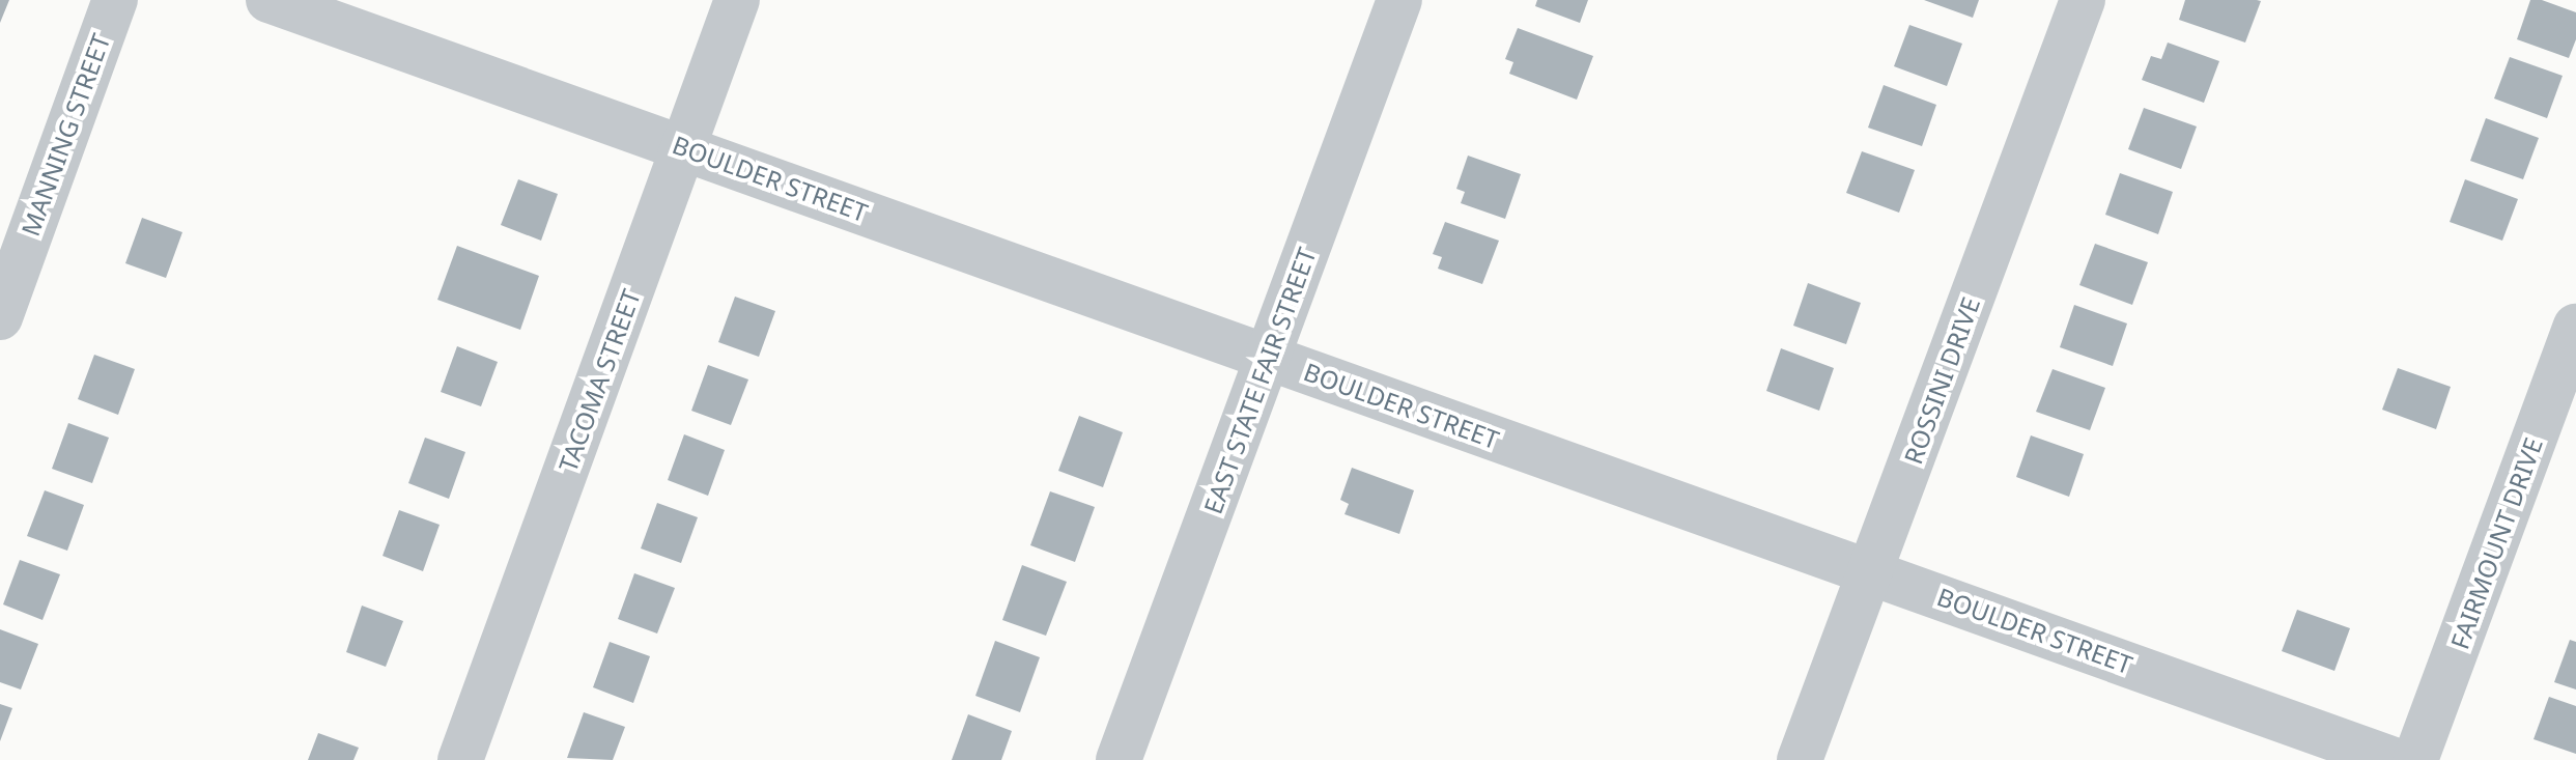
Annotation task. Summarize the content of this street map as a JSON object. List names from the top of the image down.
{
  "streets": {
    "street": [
      "MANNING STREET",
      "BOULDER STREET",
      "TACOMA STREET",
      "EAST STATE FAIR STREET",
      "ROSSINI DRIVE",
      "FAIRMOUNT DRIVE"
    ]
  },
  "crossings": [
    ["BOULDER STREET", "TACOMA STREET"],
    ["BOULDER STREET", "EAST STATE FAIR STREET"],
    ["BOULDER STREET", "ROSSINI DRIVE"]
  ]
}
